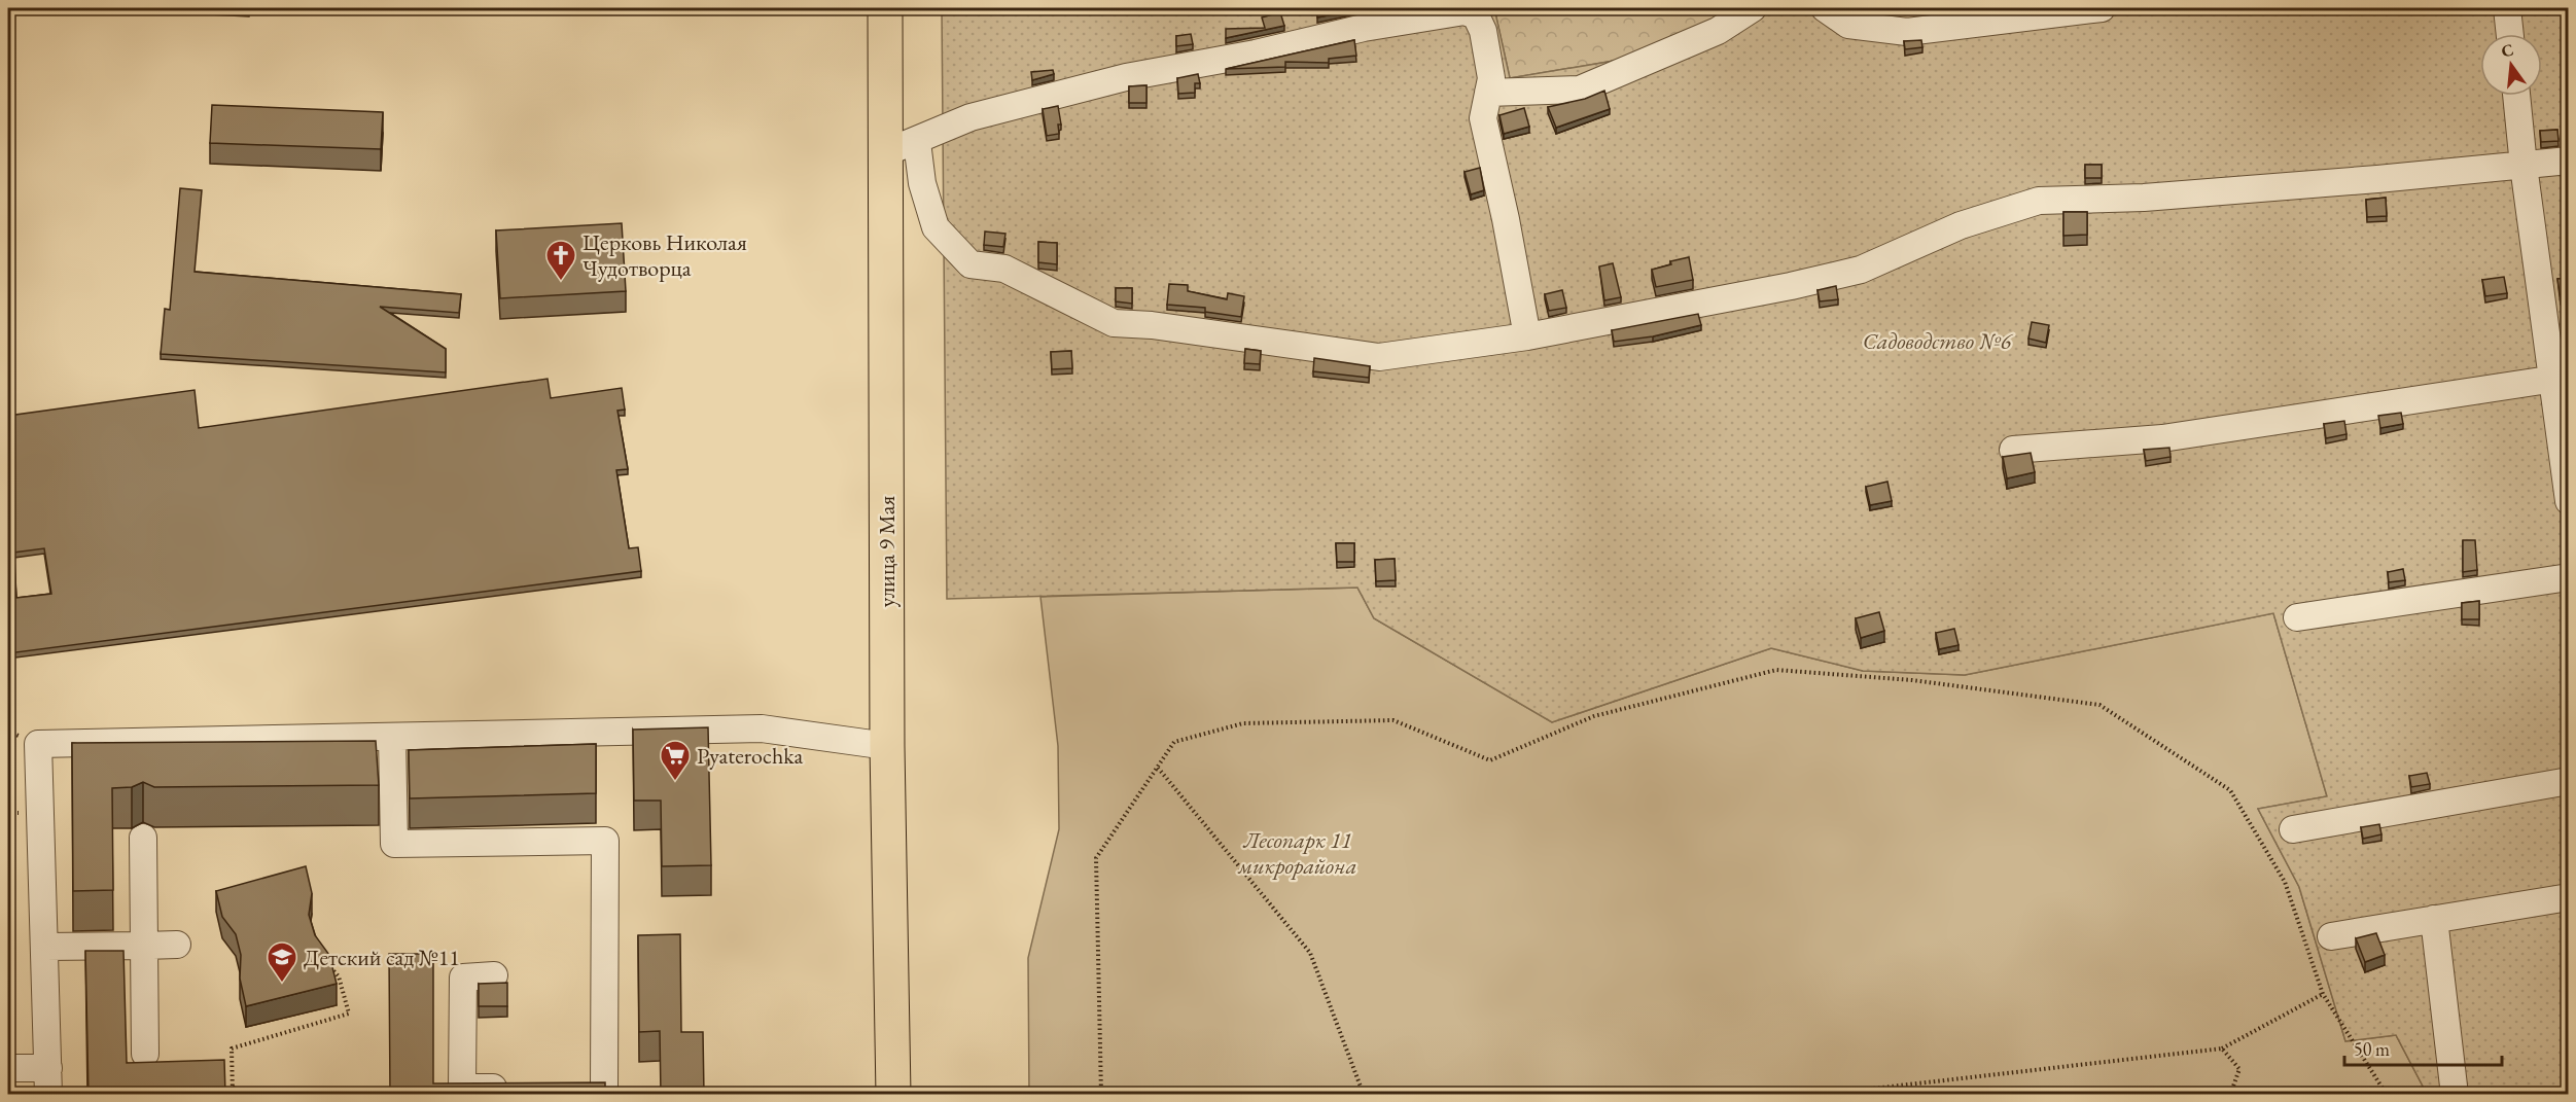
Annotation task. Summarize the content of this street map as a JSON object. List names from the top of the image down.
{
  "streets": {
    "main road": ["улица 9 Мая"]
  },
  "parks": ["Садоводство №6", "Лесопарк 11 микрорайона"],
  "places": {
    "church": ["Церковь Николая Чудотворца"],
    "supermarket": ["Pyaterochka"],
    "school or university": ["Детский сад №11"]
  },
  "scale_bar": "50 m",
  "north": "top"
}
